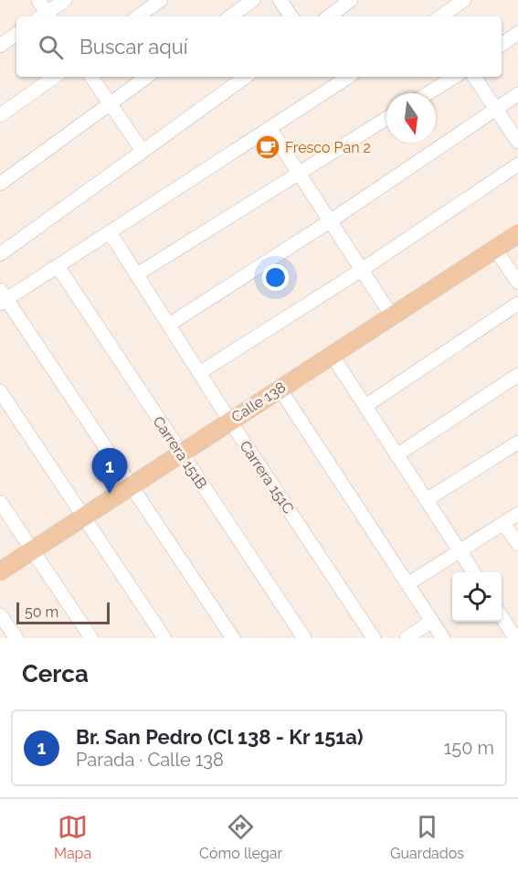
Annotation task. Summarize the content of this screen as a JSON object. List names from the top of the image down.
{
  "streets": {
    "main road": ["Calle 138"],
    "street": ["Carrera 151B", "Carrera 151C"]
  },
  "crossings": [
    ["Calle 138", "Carrera 151B"],
    ["Calle 138", "Carrera 151C"]
  ],
  "places": {
    "cafe": ["Fresco Pan 2"]
  },
  "scale_bar": "50 m",
  "north": "bottom",
  "page": {
    "search": "Buscar aquí",
    "pins": "1",
    "scale": "50 m",
    "heading": "Cerca",
    "list": [
      {
        "mark": "1",
        "name": "Br. San Pedro (Cl 138 - Kr 151a)",
        "note": "Parada · Calle 138",
        "value": "150 m"
      }
    ],
    "nav": ["Mapa", "Cómo llegar", "Guardados"]
  }
}
